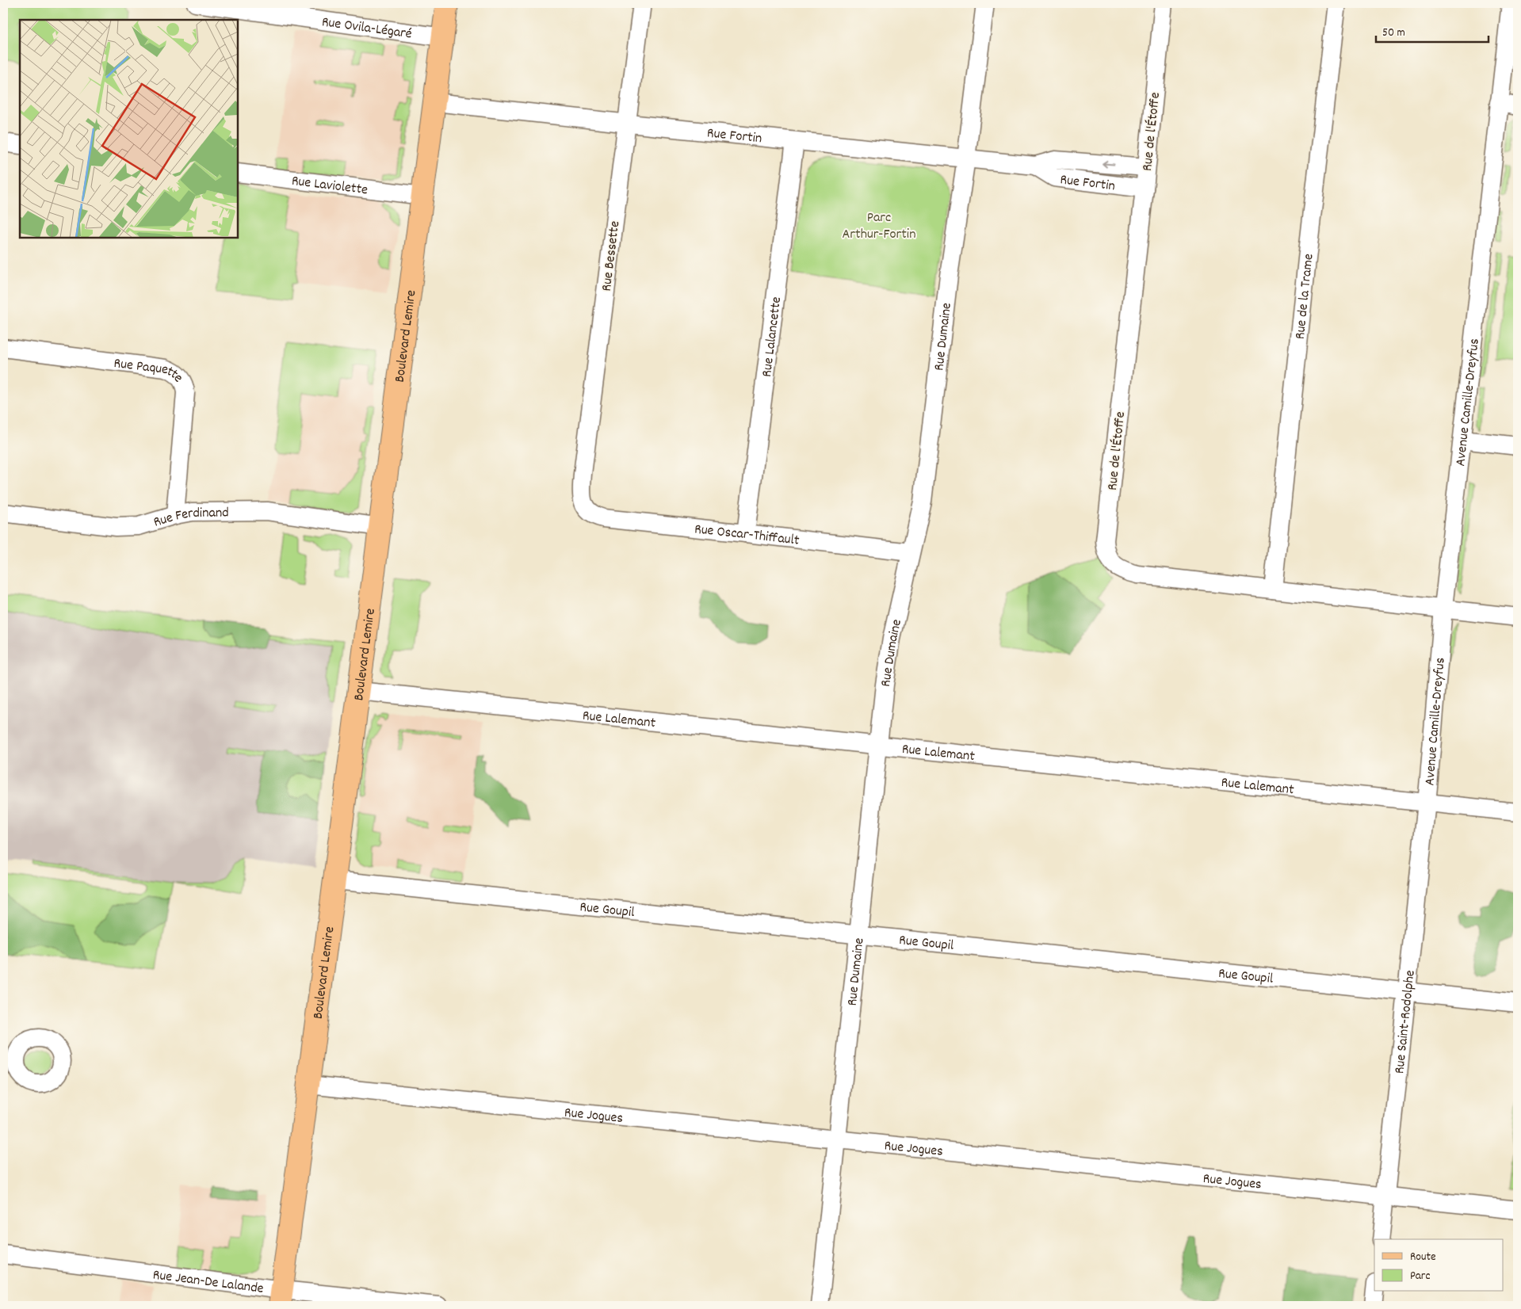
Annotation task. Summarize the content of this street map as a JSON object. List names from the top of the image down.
{
  "streets": {
    "main road": ["Boulevard Lemire"],
    "street": [
      "Rue Ovila-Légaré",
      "Rue de l'Étoffe",
      "Rue Fortin",
      "Rue Laviolette",
      "Rue Bessette",
      "Rue de la Trame",
      "Rue Lalancette",
      "Rue Dumaine",
      "Rue Paquette",
      "Avenue Camille-Dreyfus",
      "Rue Ferdinand",
      "Rue Oscar-Thiffault",
      "Rue Lalemant",
      "Rue Goupil",
      "Rue Saint-Rodolphe",
      "Rue Jogues",
      "Rue Jean-De Lalande"
    ]
  },
  "crossings": [
    ["Rue Ovila-Légaré", "Boulevard Lemire"],
    ["Rue de l'Étoffe", "Rue Fortin"],
    ["Rue de l'Étoffe", "Rue de la Trame"],
    ["Rue de l'Étoffe", "Avenue Camille-Dreyfus"],
    ["Rue Fortin", "Rue Bessette"],
    ["Rue Fortin", "Boulevard Lemire"],
    ["Rue Fortin", "Rue Lalancette"],
    ["Rue Fortin", "Rue Dumaine"],
    ["Rue Laviolette", "Boulevard Lemire"],
    ["Rue Bessette", "Rue Oscar-Thiffault"],
    ["Boulevard Lemire", "Rue Ferdinand"],
    ["Boulevard Lemire", "Rue Lalemant"],
    ["Boulevard Lemire", "Rue Goupil"],
    ["Boulevard Lemire", "Rue Jogues"],
    ["Boulevard Lemire", "Rue Jean-De Lalande"],
    ["Rue Lalancette", "Rue Oscar-Thiffault"],
    ["Rue Dumaine", "Rue Oscar-Thiffault"],
    ["Rue Dumaine", "Rue Lalemant"],
    ["Rue Dumaine", "Rue Goupil"],
    ["Rue Dumaine", "Rue Jogues"],
    ["Rue Paquette", "Rue Ferdinand"],
    ["Avenue Camille-Dreyfus", "Rue Lalemant"],
    ["Avenue Camille-Dreyfus", "Rue Saint-Rodolphe"],
    ["Rue Lalemant", "Rue Saint-Rodolphe"],
    ["Rue Goupil", "Rue Saint-Rodolphe"],
    ["Rue Saint-Rodolphe", "Rue Jogues"]
  ],
  "parks": ["Parc Arthur-Fortin"],
  "legend": ["Route", "Parc"],
  "scale_bar": "50 m"
}
